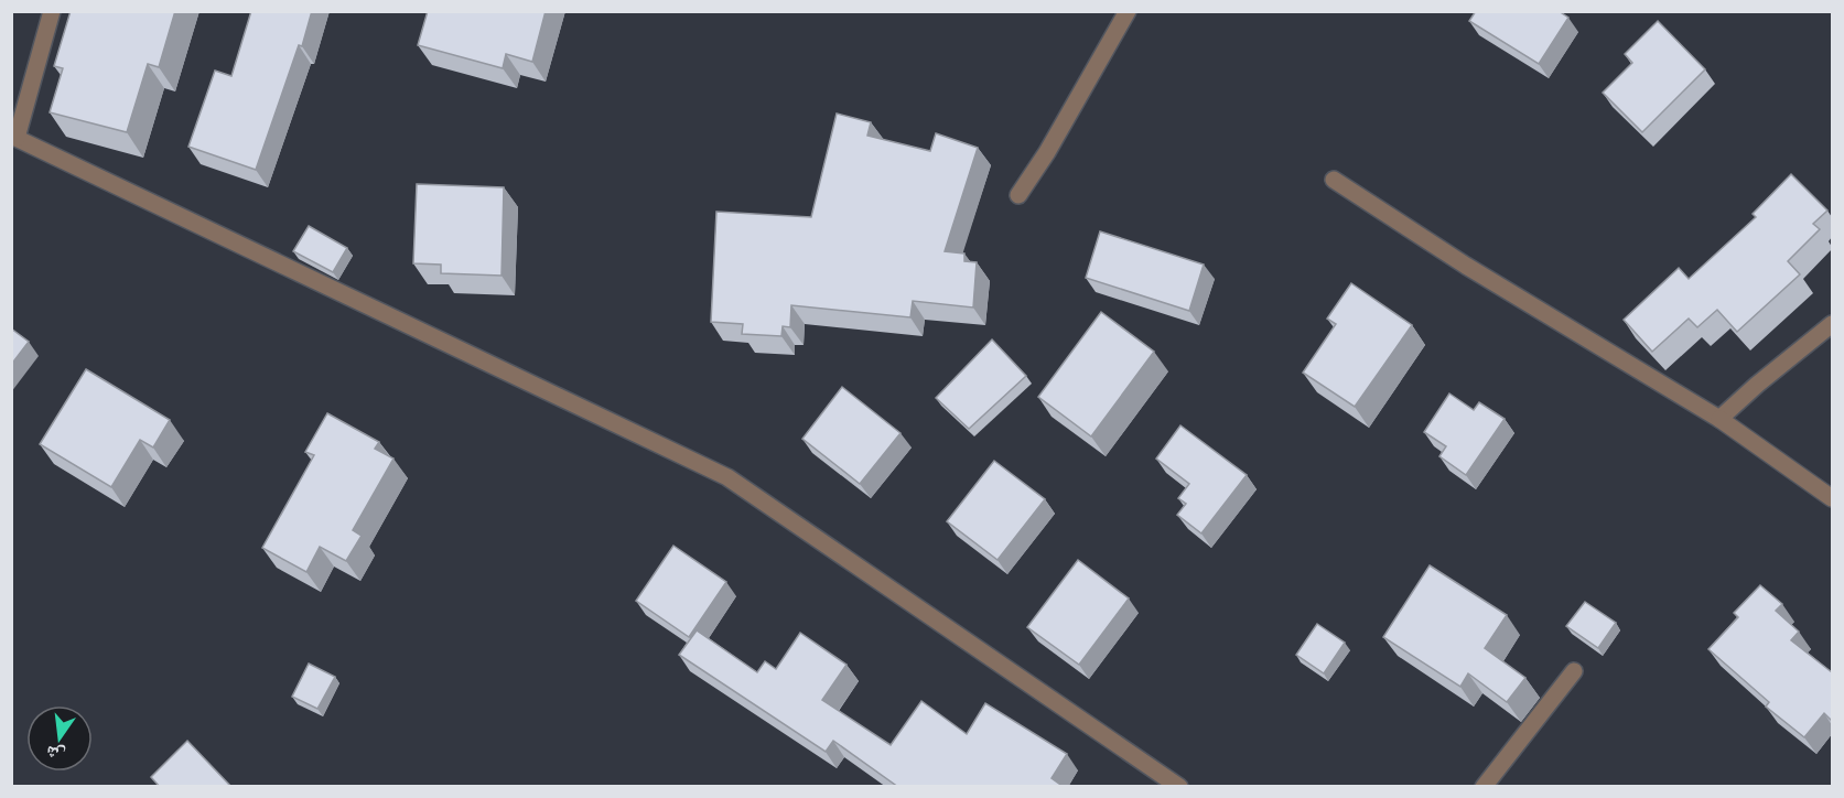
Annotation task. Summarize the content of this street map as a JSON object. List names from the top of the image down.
{
  "north": "bottom"
}
